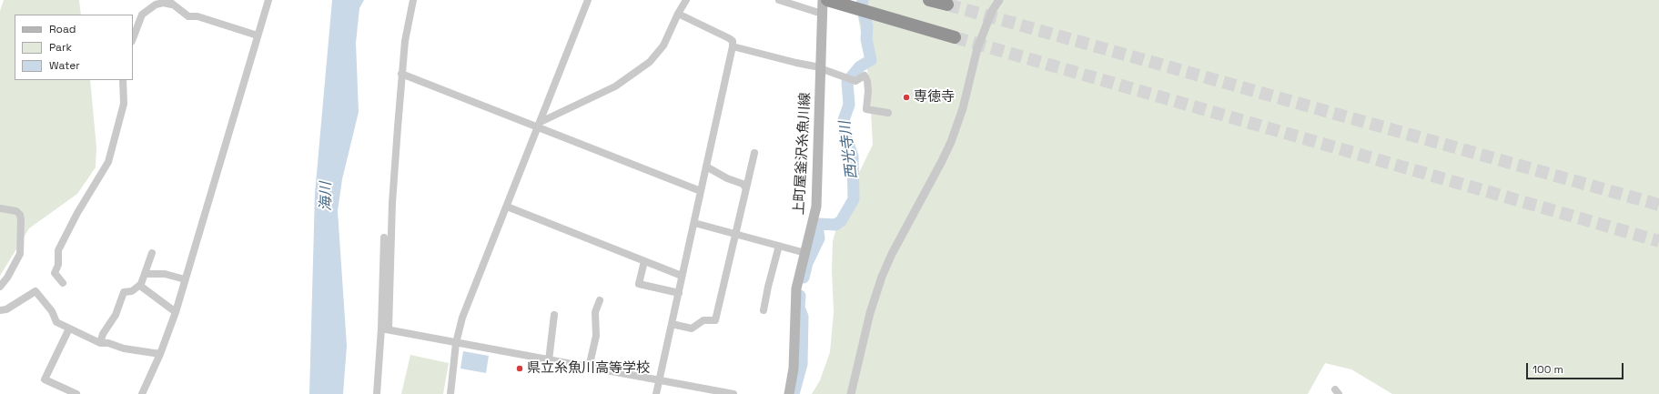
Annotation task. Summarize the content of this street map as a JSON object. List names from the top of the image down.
{
  "streets": {
    "main road": ["上町屋釜沢糸魚川線"]
  },
  "water": ["西光寺川", "海川"],
  "places": ["専徳寺", "県立糸魚川高等学校"],
  "legend": ["Road", "Park", "Water"],
  "scale_bar": "100 m"
}
